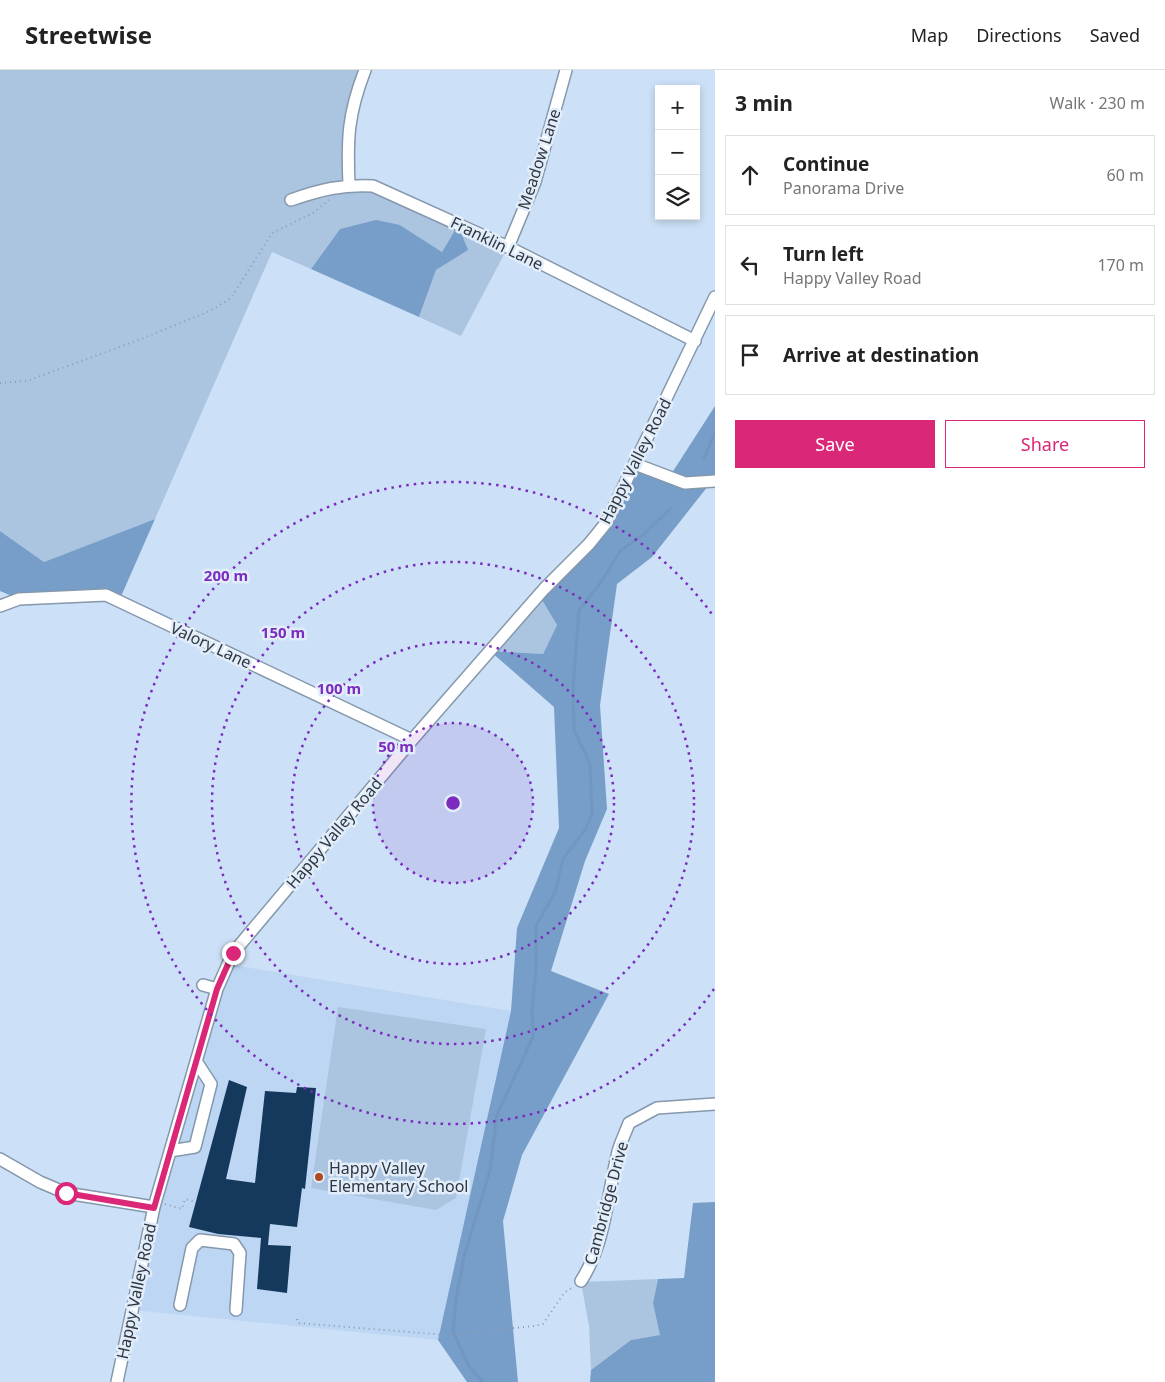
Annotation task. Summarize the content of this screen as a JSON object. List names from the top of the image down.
{
  "streets": {
    "street": [
      "Meadow Lane",
      "Franklin Lane",
      "Happy Valley Road",
      "Valory Lane",
      "Cambridge Drive"
    ]
  },
  "crossings": [
    ["Meadow Lane", "Franklin Lane"],
    ["Franklin Lane", "Happy Valley Road"],
    ["Happy Valley Road", "Valory Lane"]
  ],
  "places": ["Happy Valley Elementary School"],
  "page": {
    "header": "Streetwise",
    "nav": ["Map", "Directions", "Saved"],
    "heading": ["3 min", "Walk · 230 m"],
    "map_buttons": ["+", "−"],
    "list": [
      ["Continue", "Panorama Drive", "60 m"],
      ["Turn left", "Happy Valley Road", "170 m"],
      "Arrive at destination"
    ],
    "buttons": ["Save", "Share"]
  },
  "rings": [
    "200 m",
    "150 m",
    "100 m",
    "50 m"
  ]
}
